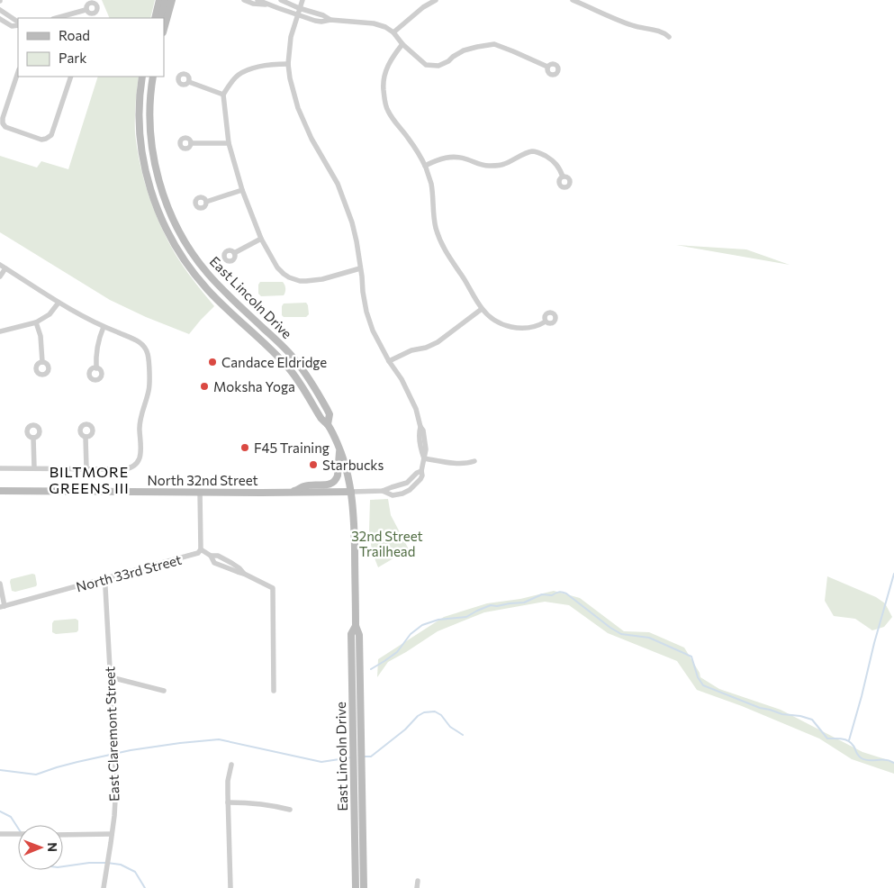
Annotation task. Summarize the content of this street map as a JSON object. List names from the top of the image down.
{
  "streets": {
    "main road": ["East Lincoln Drive", "North 32nd Street"],
    "street": ["North 33rd Street", "East Claremont Street"]
  },
  "crossings": [
    ["East Lincoln Drive", "North 32nd Street"],
    ["North 33rd Street", "East Claremont Street"]
  ],
  "districts": ["BILTMORE GREENS III"],
  "parks": ["32nd Street Trailhead"],
  "places": [
    "Candace Eldridge",
    "Moksha Yoga",
    "F45 Training",
    "Starbucks"
  ],
  "legend": ["Road", "Park"],
  "north": "right"
}
